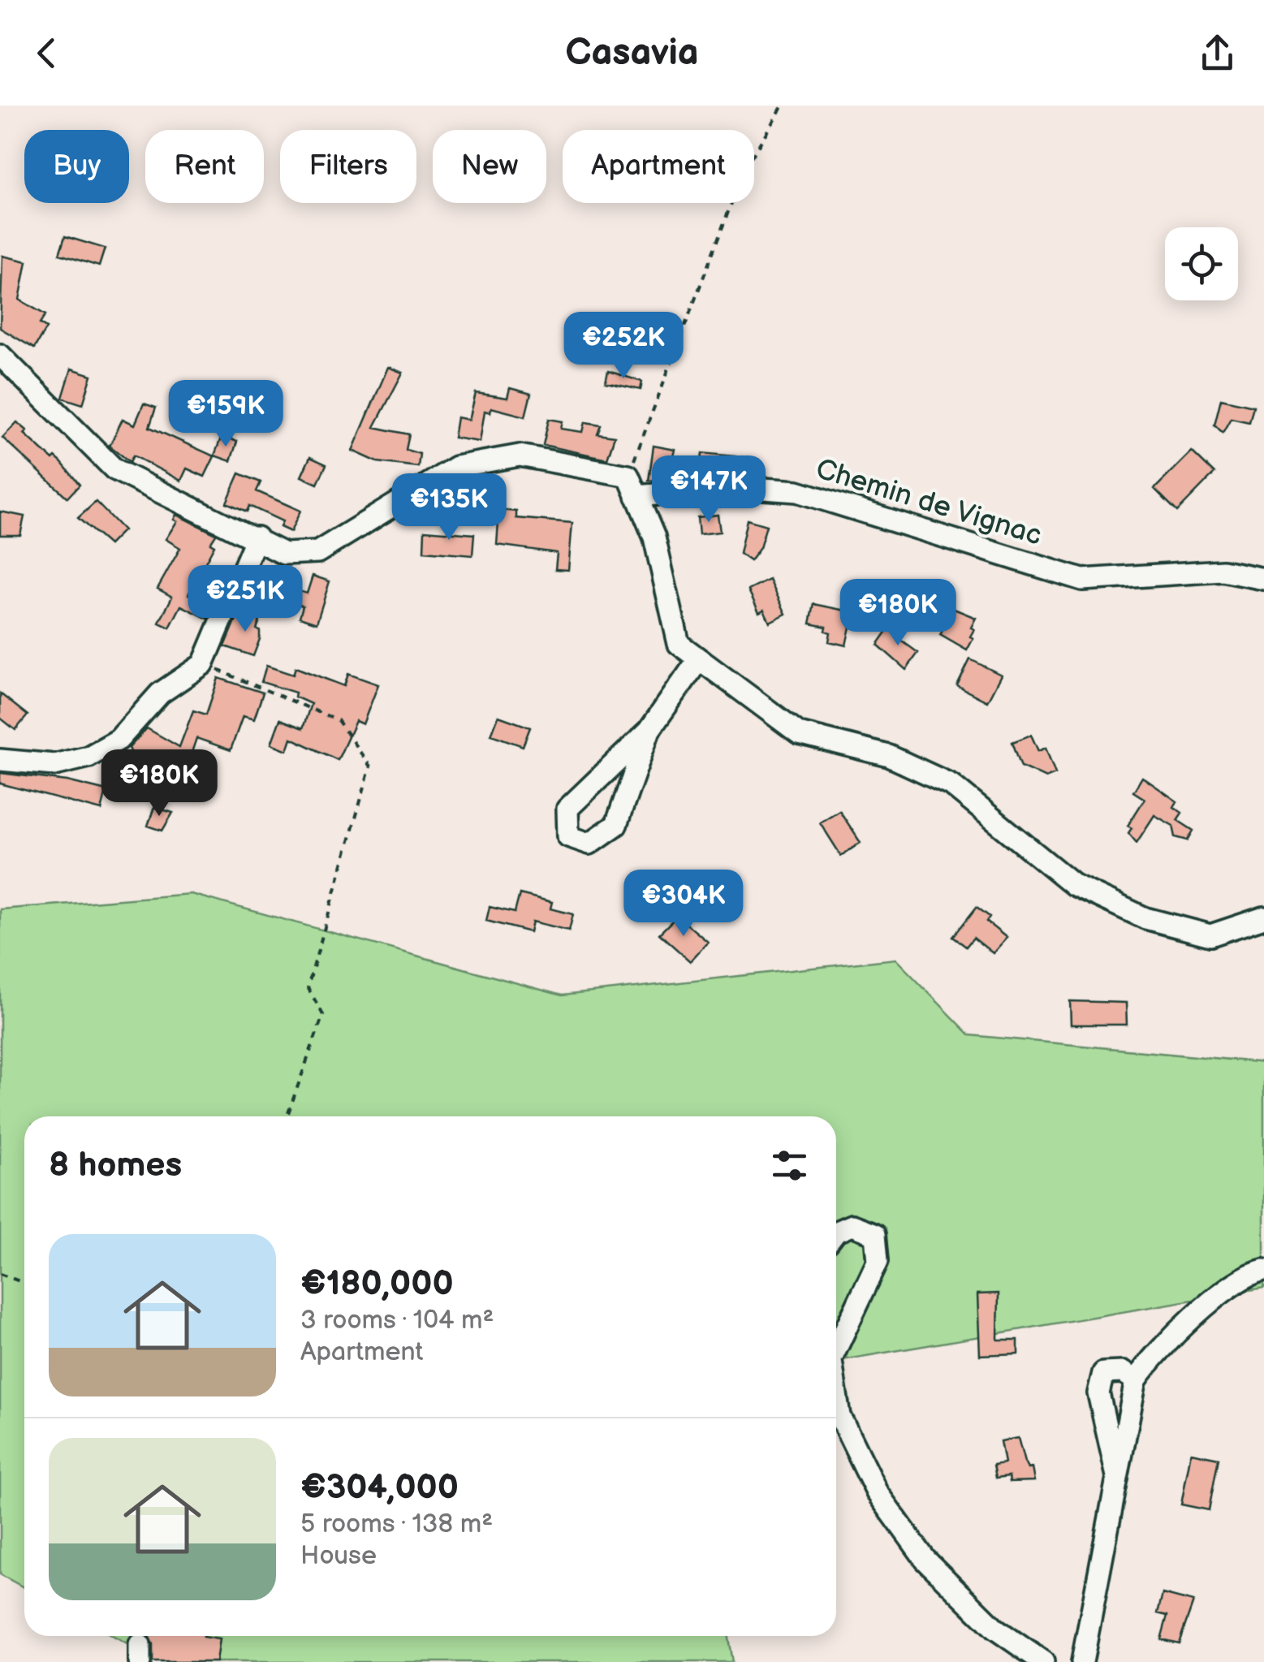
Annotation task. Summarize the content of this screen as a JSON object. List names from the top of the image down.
{
  "streets": {
    "street": ["Chemin de Vignac"]
  },
  "page": {
    "header": "Casavia",
    "chip": [
      "Buy",
      "Rent",
      "Filters",
      "New",
      "Apartment"
    ],
    "price": [
      "€252K",
      "€159K",
      "€147K",
      "€135K",
      "€251K",
      "€180K",
      "€180K",
      "€304K"
    ],
    "heading": "8 homes",
    "list": [
      {
        "name": "€180,000",
        "note": "3 rooms · 104 m² · Apartment"
      },
      {
        "name": "€304,000",
        "note": "5 rooms · 138 m² · House"
      }
    ]
  }
}
